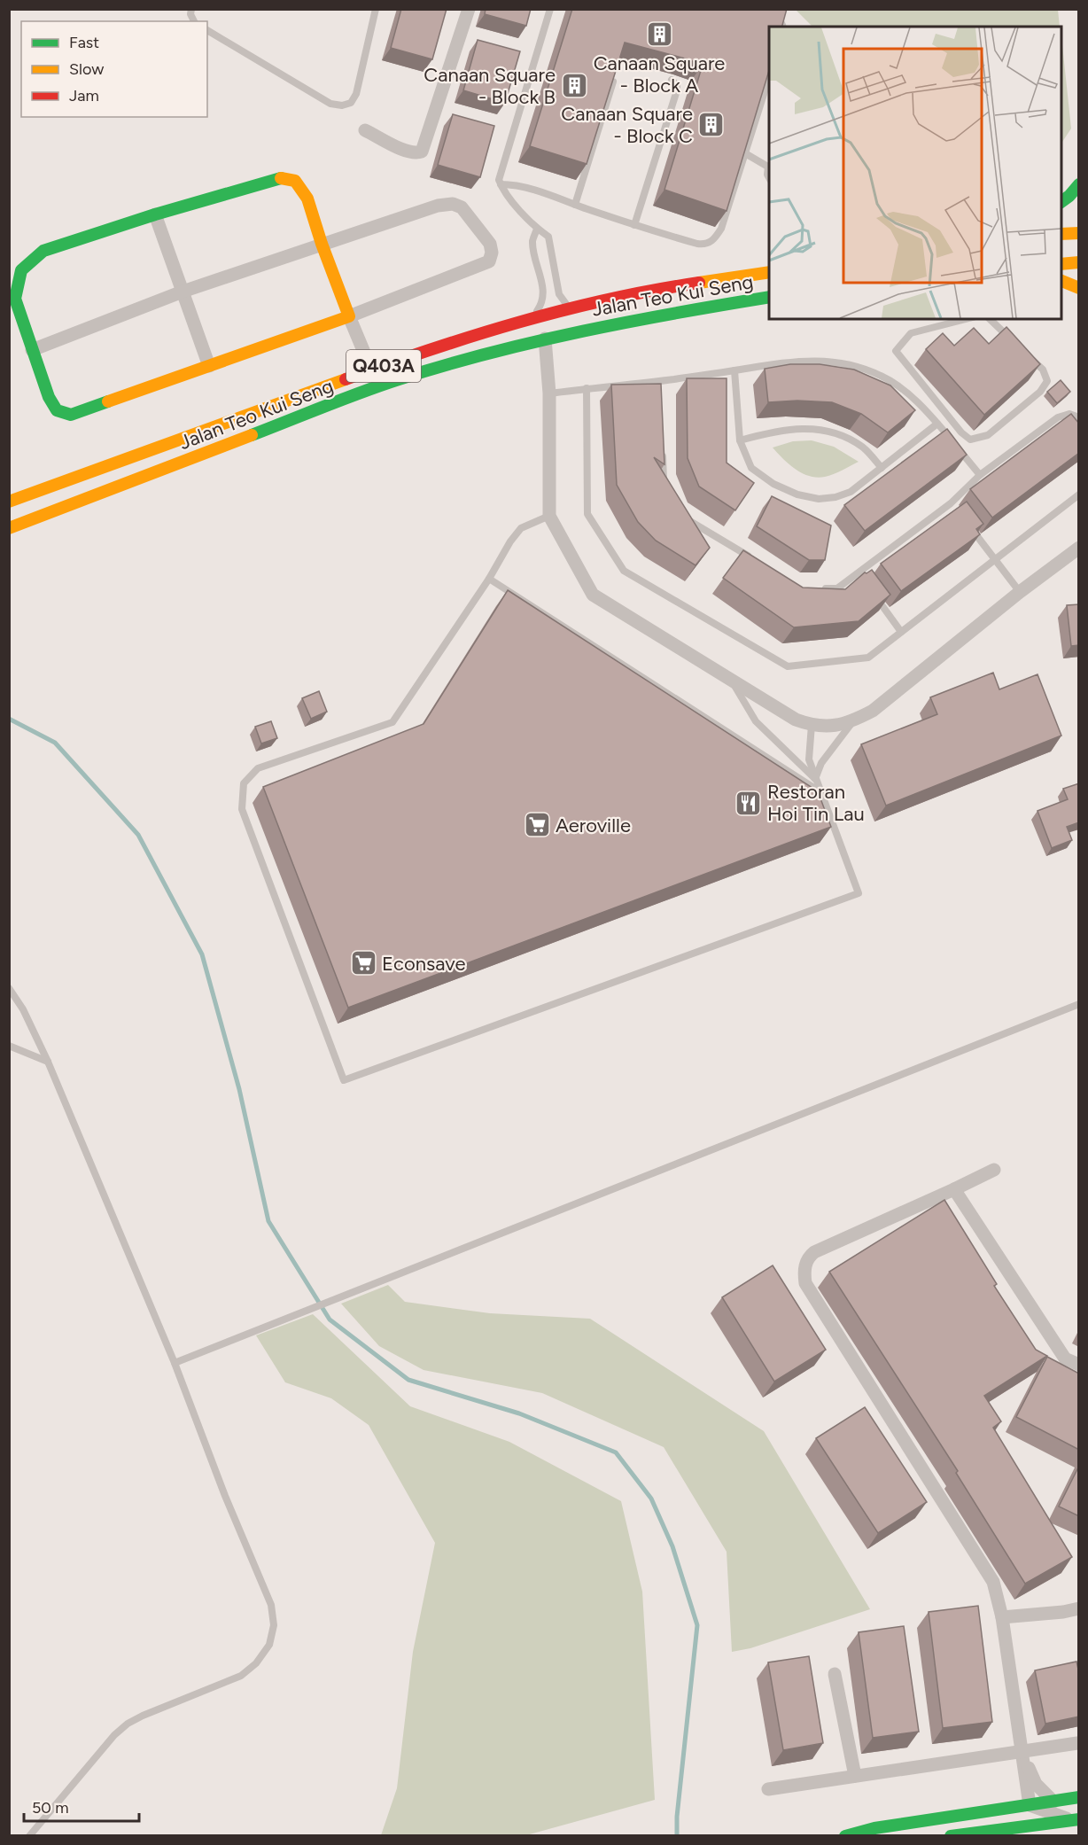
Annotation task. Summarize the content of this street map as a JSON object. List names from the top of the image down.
{
  "streets": {
    "main road": ["Jalan Teo Kui Seng", "Q403A"]
  },
  "places": {
    "building": ["Canaan Square - Block A", "Canaan Square - Block B", "Canaan Square - Block C"],
    "restaurant": ["Restoran Hoi Tin Lau"],
    "supermarket": ["Aeroville", "Econsave"]
  },
  "legend": ["Fast", "Slow", "Jam"],
  "scale_bar": "50 m"
}
